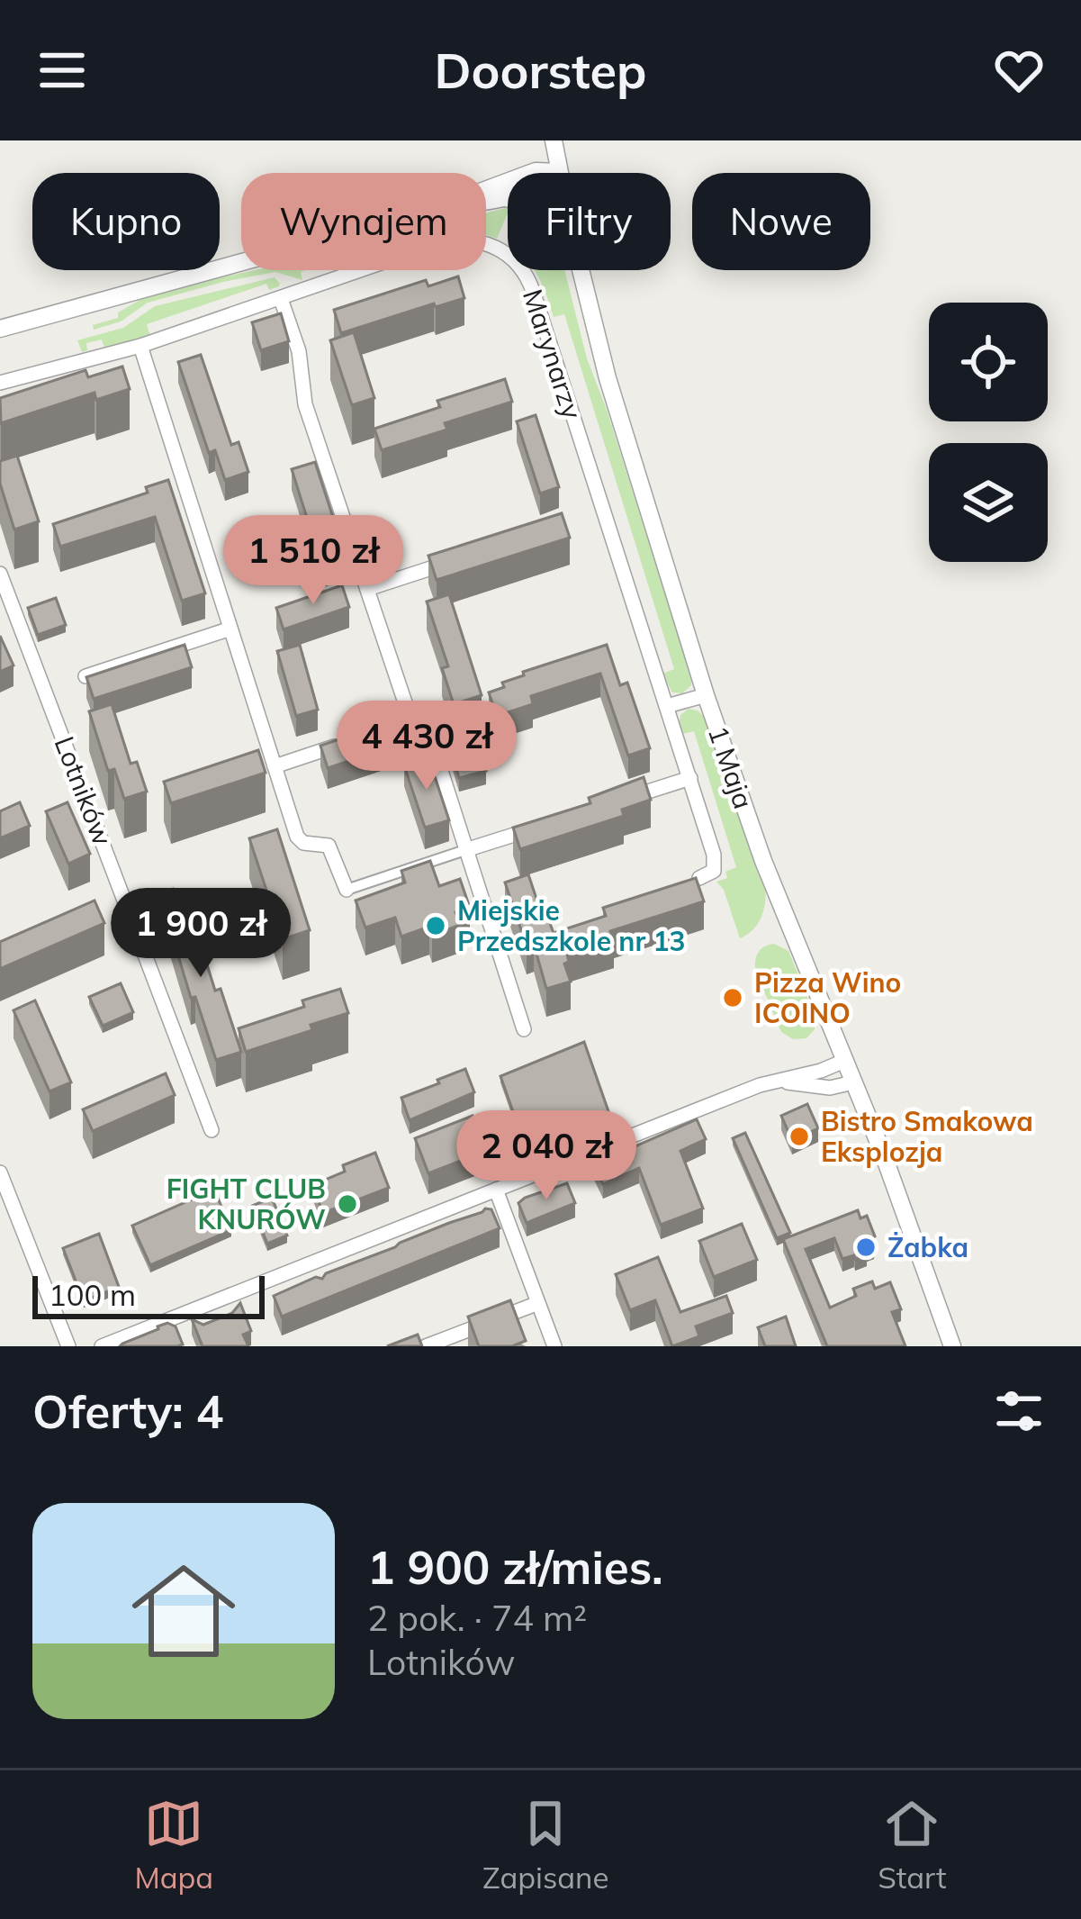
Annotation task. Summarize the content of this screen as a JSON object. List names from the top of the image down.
{
  "streets": {
    "street": ["Marynarzy", "1 Maja", "Lotników"]
  },
  "places": [
    "Miejskie Przedszkole nr 13",
    "Pizza Wino ICOINO",
    "Bistro Smakowa Eksplozja",
    "FIGHT CLUB KNURÓW",
    "Żabka"
  ],
  "scale_bar": "100 m",
  "page": {
    "header": "Doorstep",
    "chip": [
      "Kupno",
      "Wynajem",
      "Filtry",
      "Nowe"
    ],
    "price": [
      "1 510 zł",
      "4 430 zł",
      "1 900 zł",
      "2 040 zł"
    ],
    "scale": "100 m",
    "heading": "Oferty: 4",
    "list": [
      {
        "name": "1 900 zł/mies.",
        "note": "2 pok. · 74 m² · Lotników"
      }
    ],
    "tabs": ["Mapa", "Zapisane", "Start"]
  }
}
